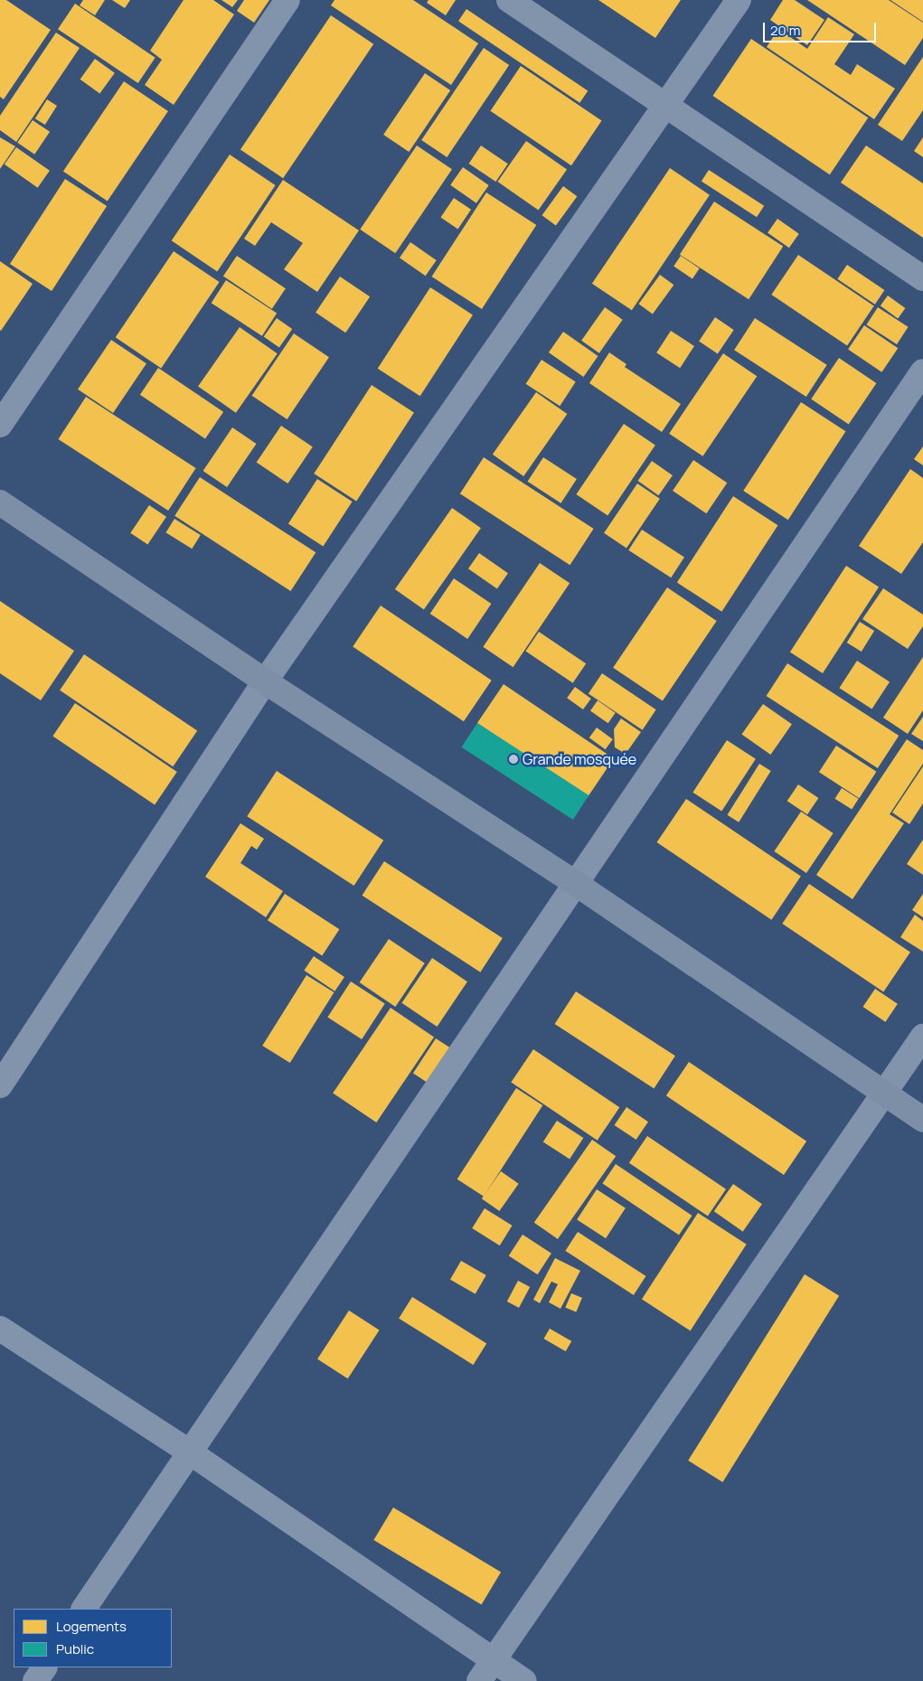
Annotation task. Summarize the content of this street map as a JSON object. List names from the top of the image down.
{
  "places": ["Grande mosquée"],
  "legend": ["Logements", "Public"],
  "scale_bar": "20 m"
}
